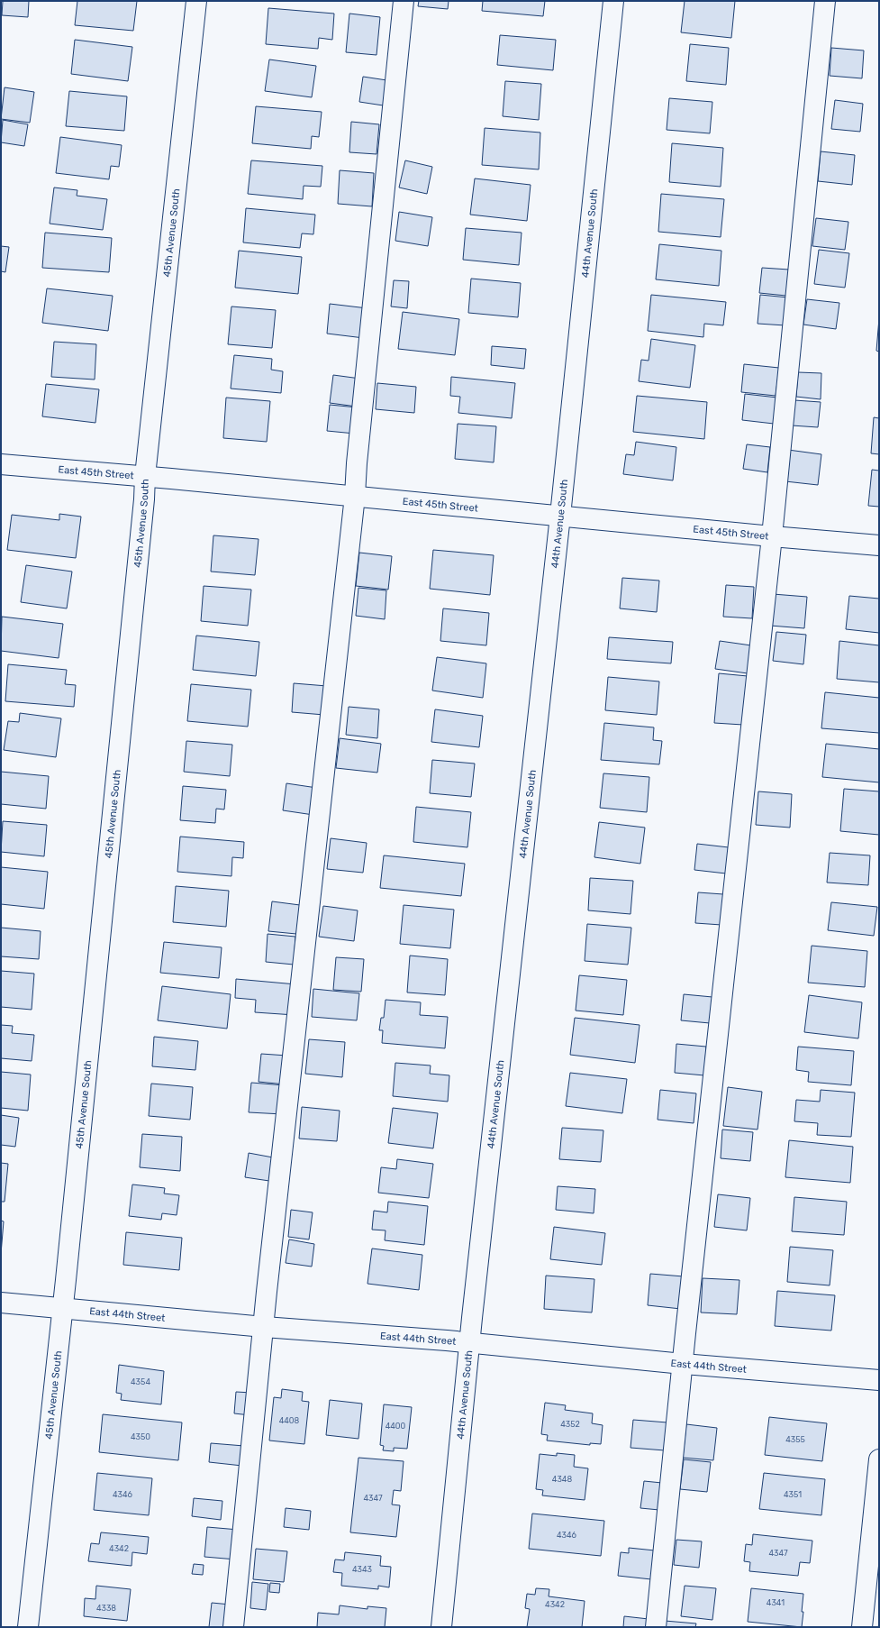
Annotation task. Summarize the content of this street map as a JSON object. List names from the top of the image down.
{
  "streets": {
    "street": [
      "45th Avenue South",
      "44th Avenue South",
      "East 45th Street",
      "East 44th Street"
    ]
  },
  "crossings": [
    ["45th Avenue South", "East 45th Street"],
    ["45th Avenue South", "East 44th Street"],
    ["44th Avenue South", "East 45th Street"],
    ["44th Avenue South", "East 44th Street"]
  ],
  "house_numbers": [
    "4354",
    "4408",
    "4352",
    "4400",
    "4350",
    "4355",
    "4348",
    "4346",
    "4351",
    "4347",
    "4346",
    "4342",
    "4347",
    "4343",
    "4341",
    "4342",
    "4338"
  ]
}
